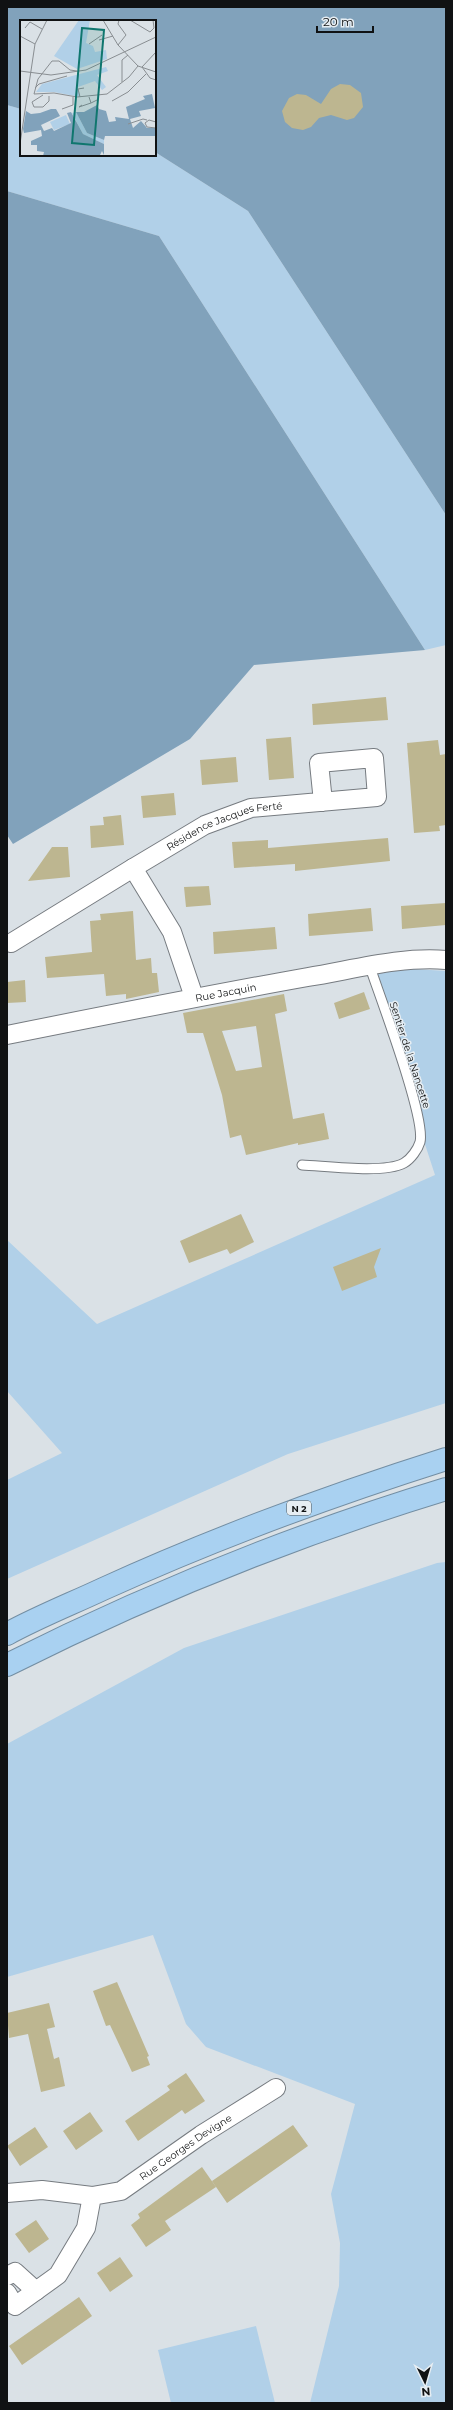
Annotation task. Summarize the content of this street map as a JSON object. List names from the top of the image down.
{
  "streets": {
    "highway": ["N 2"],
    "street": ["Résidence Jacques Ferté", "Rue Jacquin", "Rue Georges Devigne"],
    "lane": ["Sentier de la Nancette"]
  },
  "crossings": [
    ["Rue Jacquin", "Sentier de la Nancette"]
  ],
  "scale_bar": "20 m",
  "north": "bottom"
}
